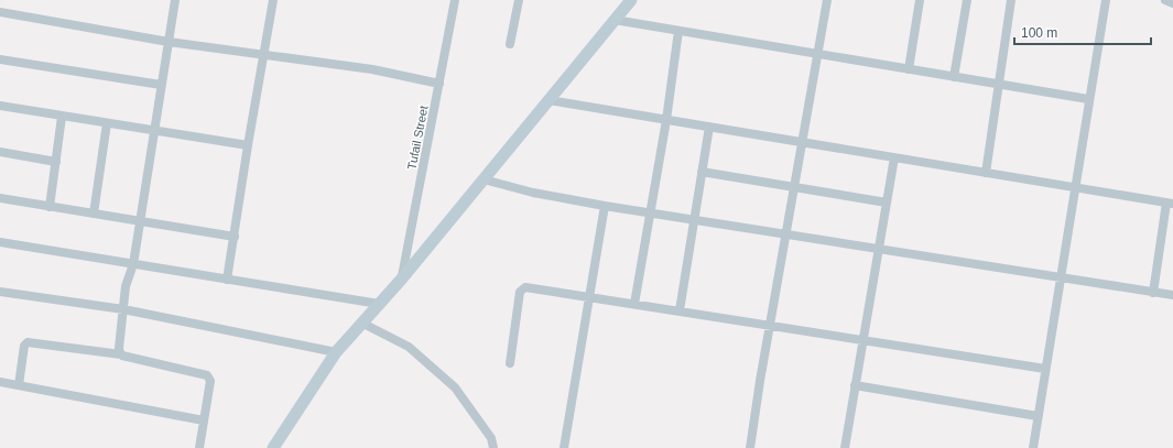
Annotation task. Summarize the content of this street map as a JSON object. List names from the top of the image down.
{
  "streets": {
    "street": ["Tufail Street"]
  },
  "scale_bar": "100 m"
}
